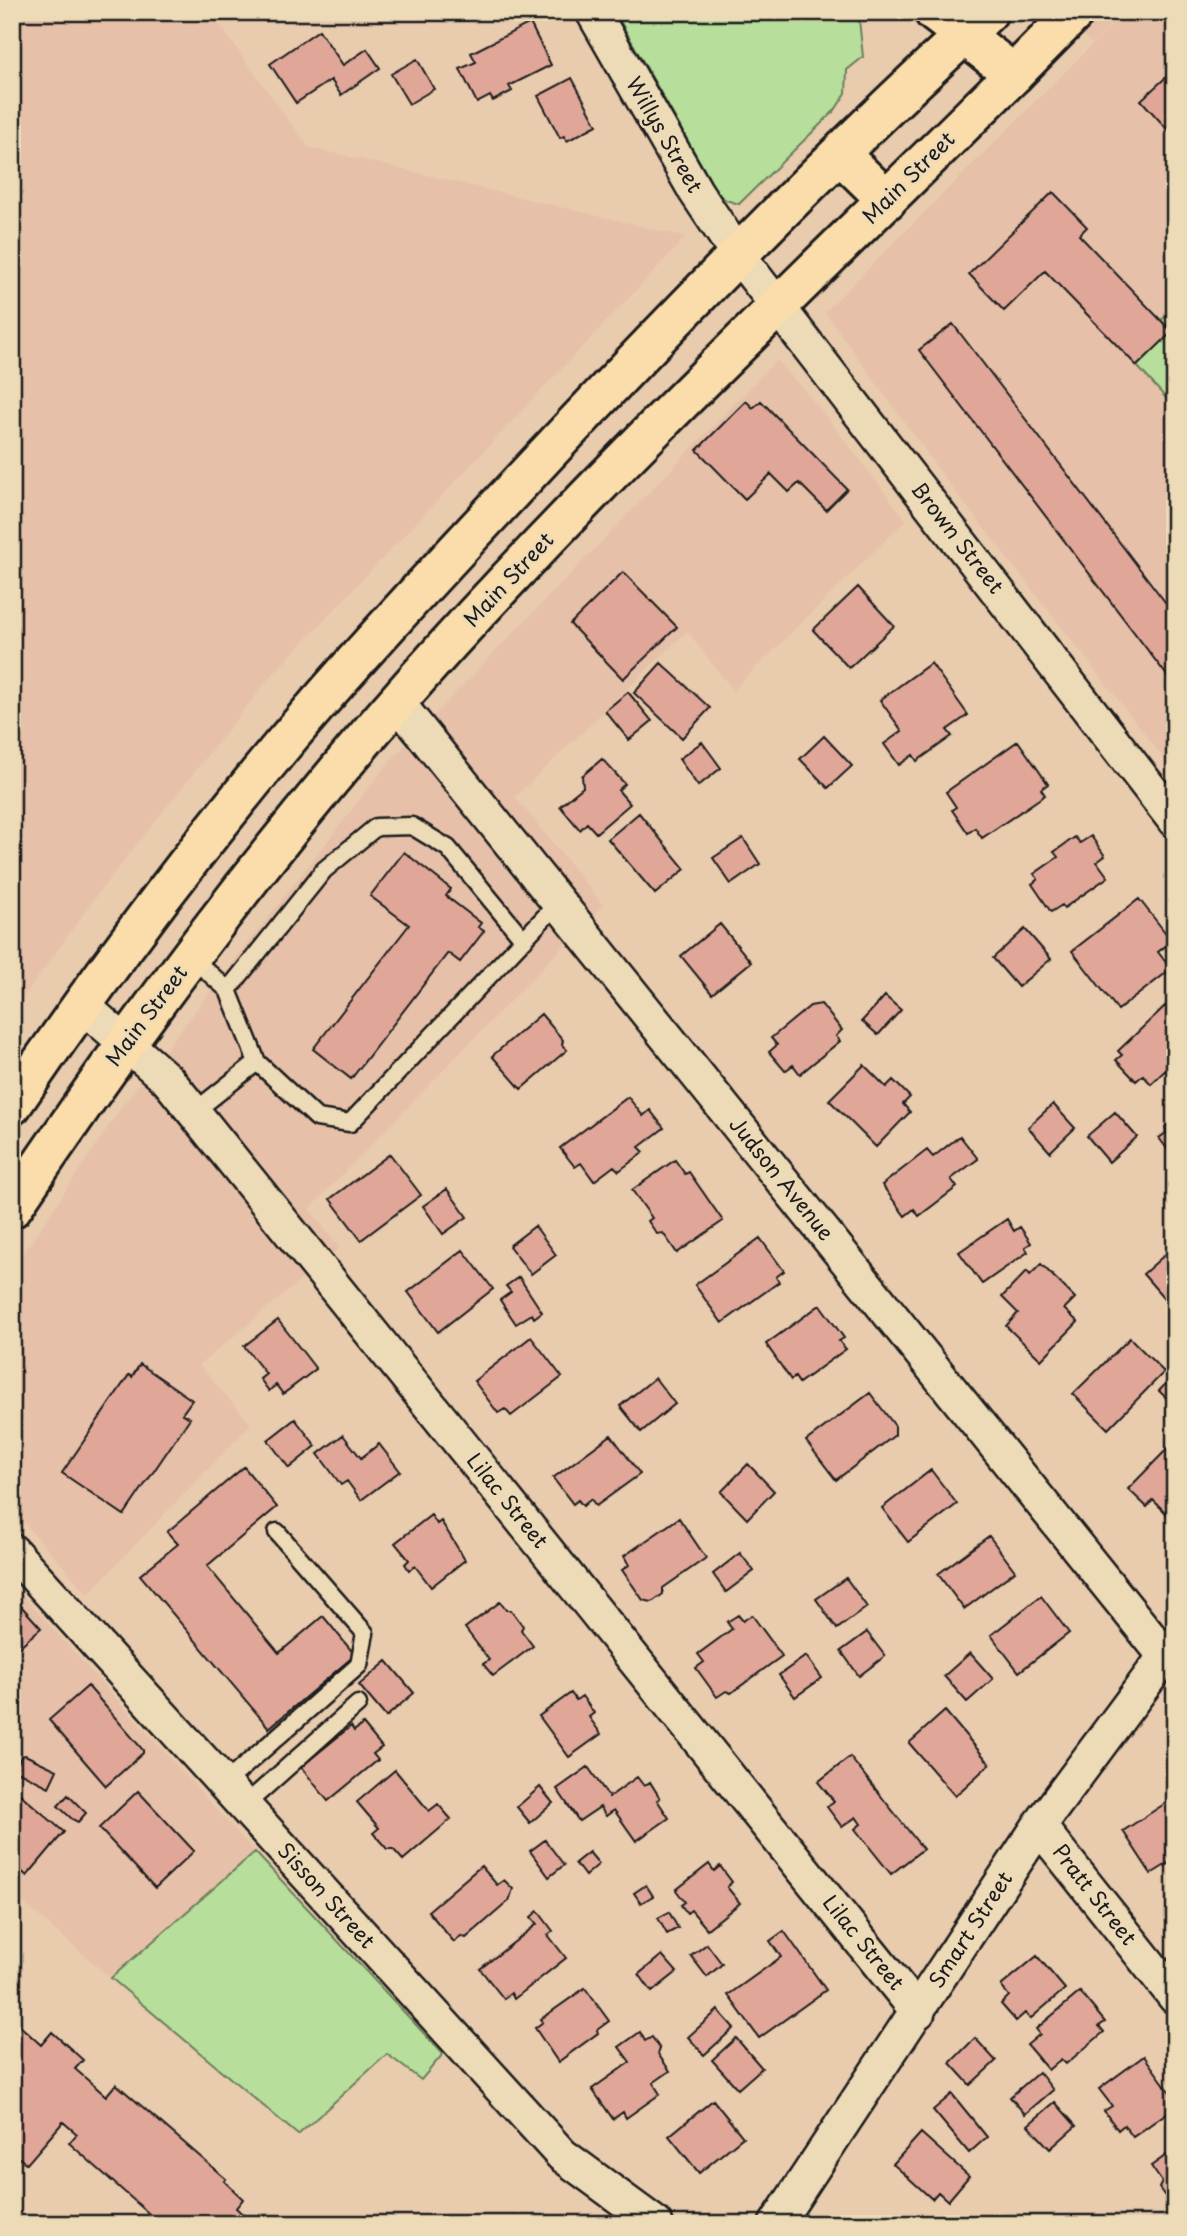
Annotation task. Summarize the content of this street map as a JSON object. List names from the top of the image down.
{
  "streets": {
    "main road": ["Main Street"],
    "street": [
      "Willys Street",
      "Brown Street",
      "Judson Avenue",
      "Lilac Street",
      "Pratt Street",
      "Sisson Street",
      "Smart Street"
    ]
  },
  "crossings": [
    ["Willys Street", "Brown Street"],
    ["Main Street", "Brown Street"],
    ["Main Street", "Judson Avenue"],
    ["Main Street", "Lilac Street"],
    ["Judson Avenue", "Smart Street"],
    ["Lilac Street", "Smart Street"],
    ["Pratt Street", "Smart Street"]
  ]
}
